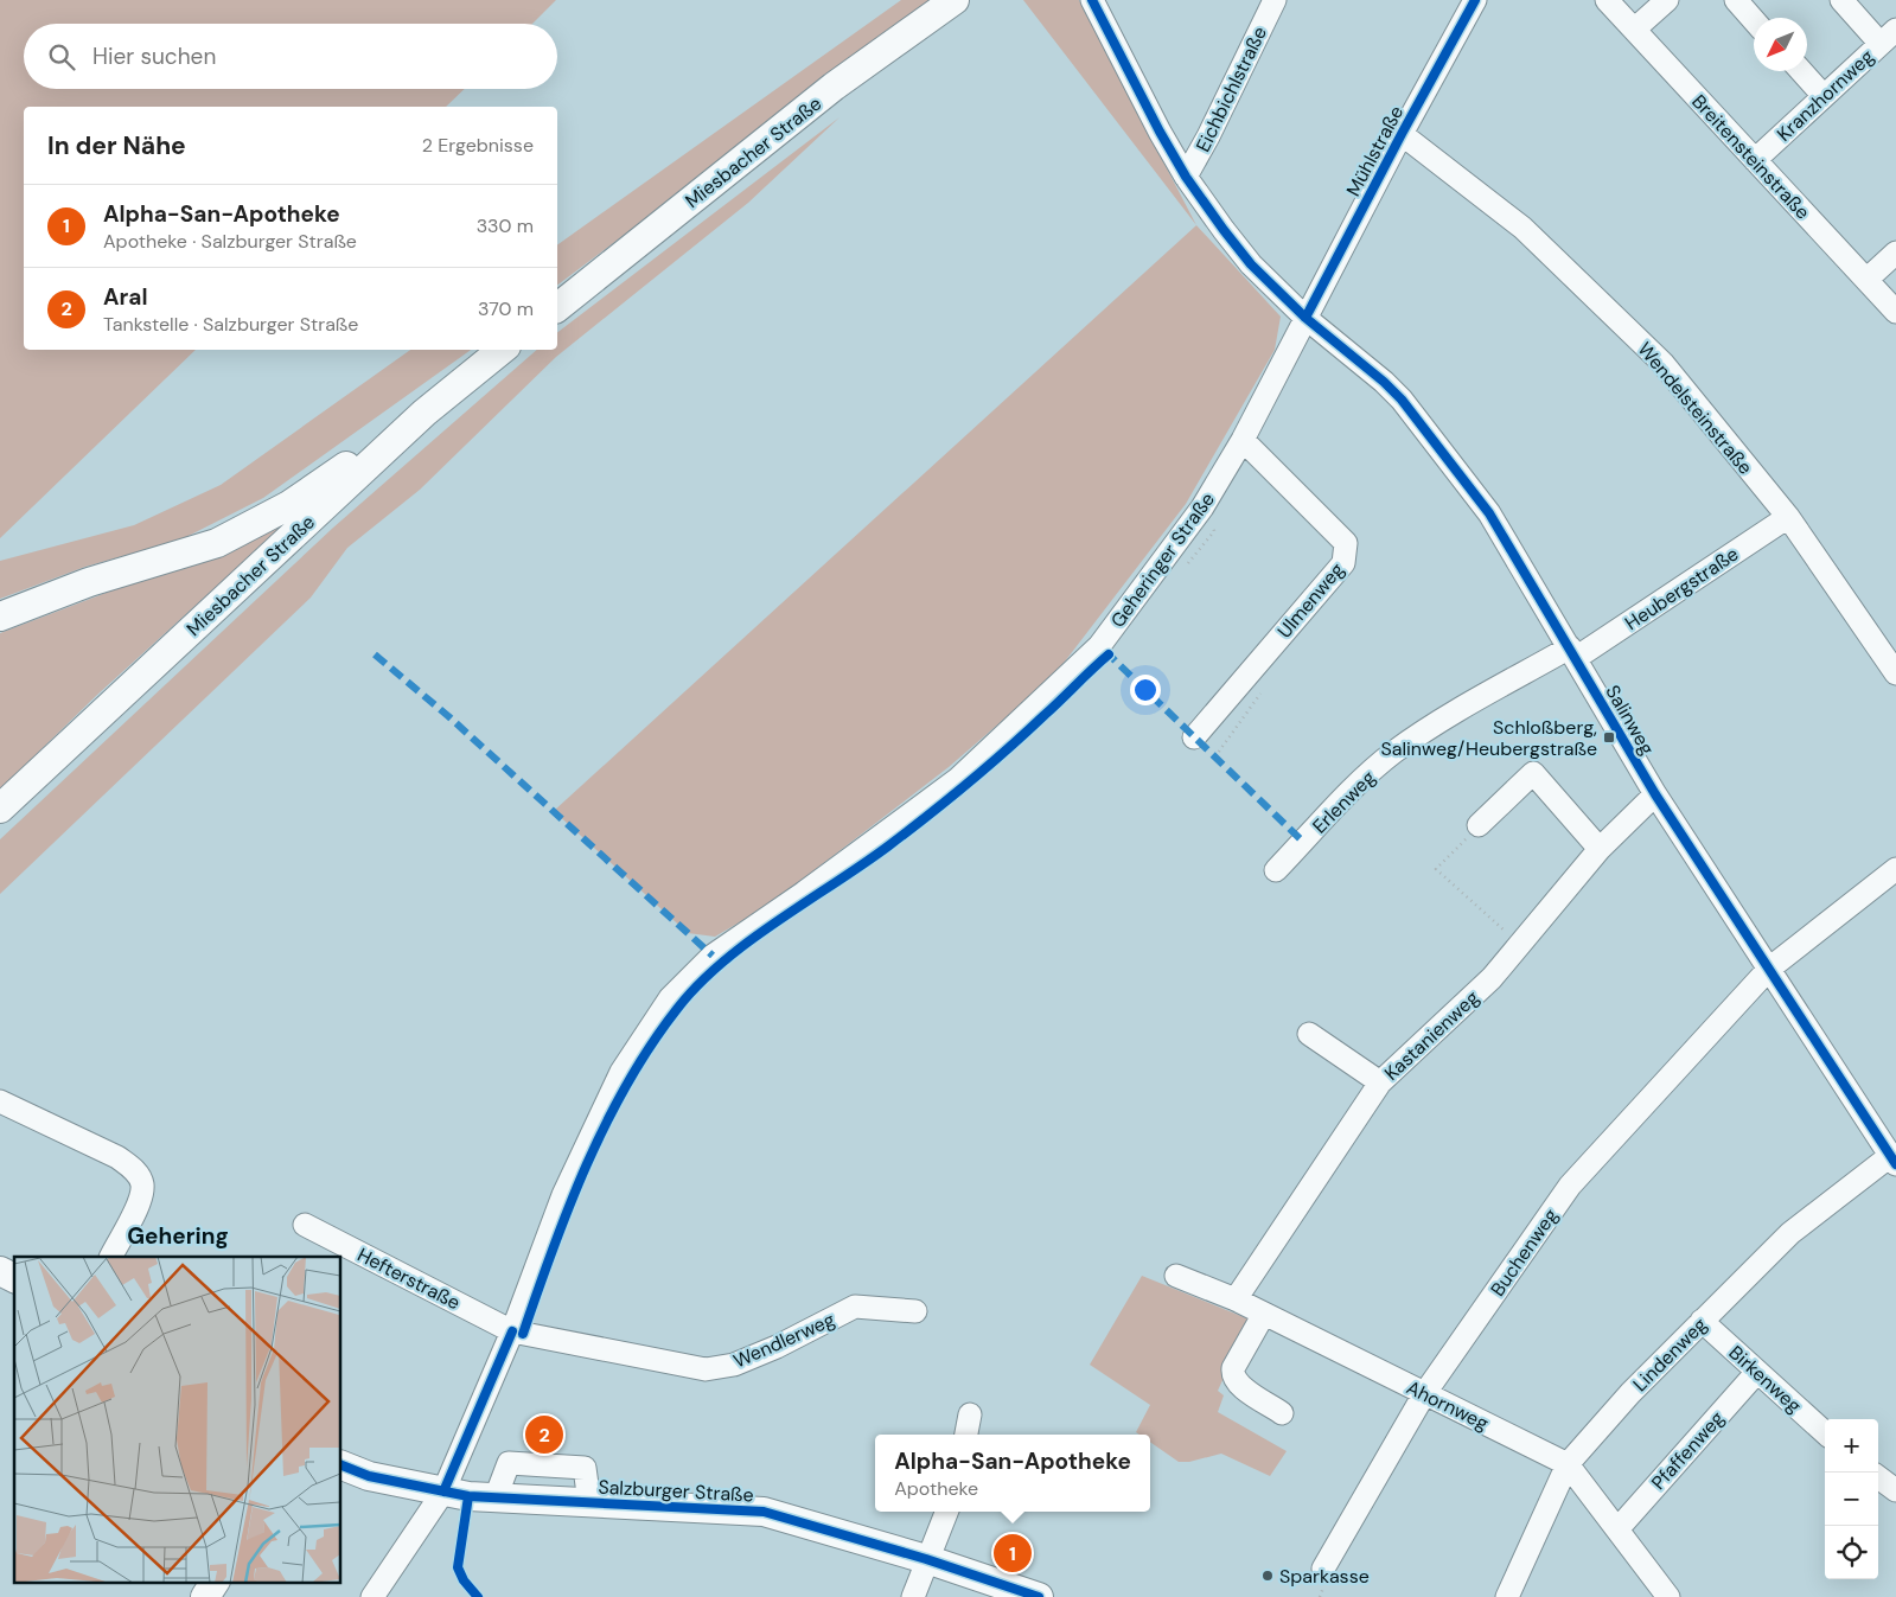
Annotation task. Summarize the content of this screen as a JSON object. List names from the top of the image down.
{
  "streets": {
    "main road": ["Miesbacher Straße", "Salzburger Straße"],
    "street": [
      "Eichbichlstraße",
      "Kranzhornweg",
      "Mühlstraße",
      "Breitensteinstraße",
      "Wendelsteinstraße",
      "Geheringer Straße",
      "Heubergstraße",
      "Ulmenweg",
      "Salinweg",
      "Erlenweg",
      "Kastanienweg",
      "Buchenweg",
      "Hefterstraße",
      "Wendlerweg",
      "Lindenweg",
      "Birkenweg",
      "Ahornweg",
      "Pfaffenweg"
    ]
  },
  "crossings": [
    ["Eichbichlstraße", "Salinweg"],
    ["Kranzhornweg", "Breitensteinstraße"],
    ["Mühlstraße", "Wendelsteinstraße"],
    ["Mühlstraße", "Geheringer Straße"],
    ["Mühlstraße", "Salinweg"],
    ["Wendelsteinstraße", "Heubergstraße"],
    ["Geheringer Straße", "Ulmenweg"],
    ["Geheringer Straße", "Salinweg"],
    ["Geheringer Straße", "Hefterstraße"],
    ["Geheringer Straße", "Wendlerweg"],
    ["Geheringer Straße", "Salzburger Straße"],
    ["Heubergstraße", "Salinweg"],
    ["Heubergstraße", "Erlenweg"],
    ["Salinweg", "Erlenweg"],
    ["Salinweg", "Kastanienweg"],
    ["Salinweg", "Buchenweg"],
    ["Salinweg", "Lindenweg"],
    ["Kastanienweg", "Ahornweg"],
    ["Buchenweg", "Ahornweg"],
    ["Hefterstraße", "Wendlerweg"],
    ["Lindenweg", "Birkenweg"],
    ["Lindenweg", "Ahornweg"],
    ["Birkenweg", "Pfaffenweg"],
    ["Ahornweg", "Pfaffenweg"]
  ],
  "districts": ["Gehering"],
  "places": {
    "transit": ["Schloßberg, Salinweg/Heubergstraße"],
    "other": ["Sparkasse"]
  },
  "north": "bottom left",
  "page": {
    "search": "Hier suchen",
    "heading": ["In der Nähe", "2 Ergebnisse"],
    "list": [
      {
        "mark": "1",
        "name": "Alpha-San-Apotheke",
        "note": "Apotheke · Salzburger Straße",
        "value": "330 m"
      },
      {
        "mark": "2",
        "name": "Aral",
        "note": "Tankstelle · Salzburger Straße",
        "value": "370 m"
      }
    ],
    "pins": ["2", "1"],
    "map_buttons": ["+", "−"],
    "popup": ["Alpha-San-Apotheke", "Apotheke"]
  }
}
